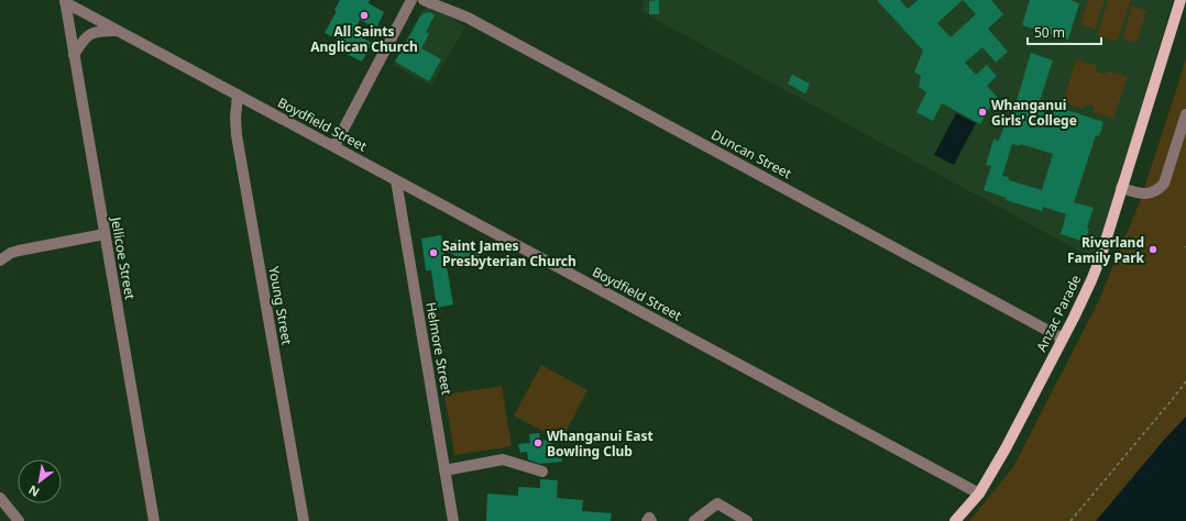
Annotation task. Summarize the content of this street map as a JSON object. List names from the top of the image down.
{
  "streets": {
    "main road": ["Anzac Parade"],
    "street": [
      "Boydfield Street",
      "Duncan Street",
      "Jellicoe Street",
      "Young Street",
      "Helmore Street"
    ]
  },
  "crossings": [
    ["Boydfield Street", "Jellicoe Street"],
    ["Boydfield Street", "Young Street"],
    ["Boydfield Street", "Anzac Parade"],
    ["Boydfield Street", "Helmore Street"],
    ["Duncan Street", "Anzac Parade"]
  ],
  "places": [
    "All Saints Anglican Church",
    "Whanganui Girls' College",
    "Riverland Family Park",
    "Saint James Presbyterian Church",
    "Whanganui East Bowling Club"
  ],
  "scale_bar": "50 m",
  "north": "bottom left"
}
